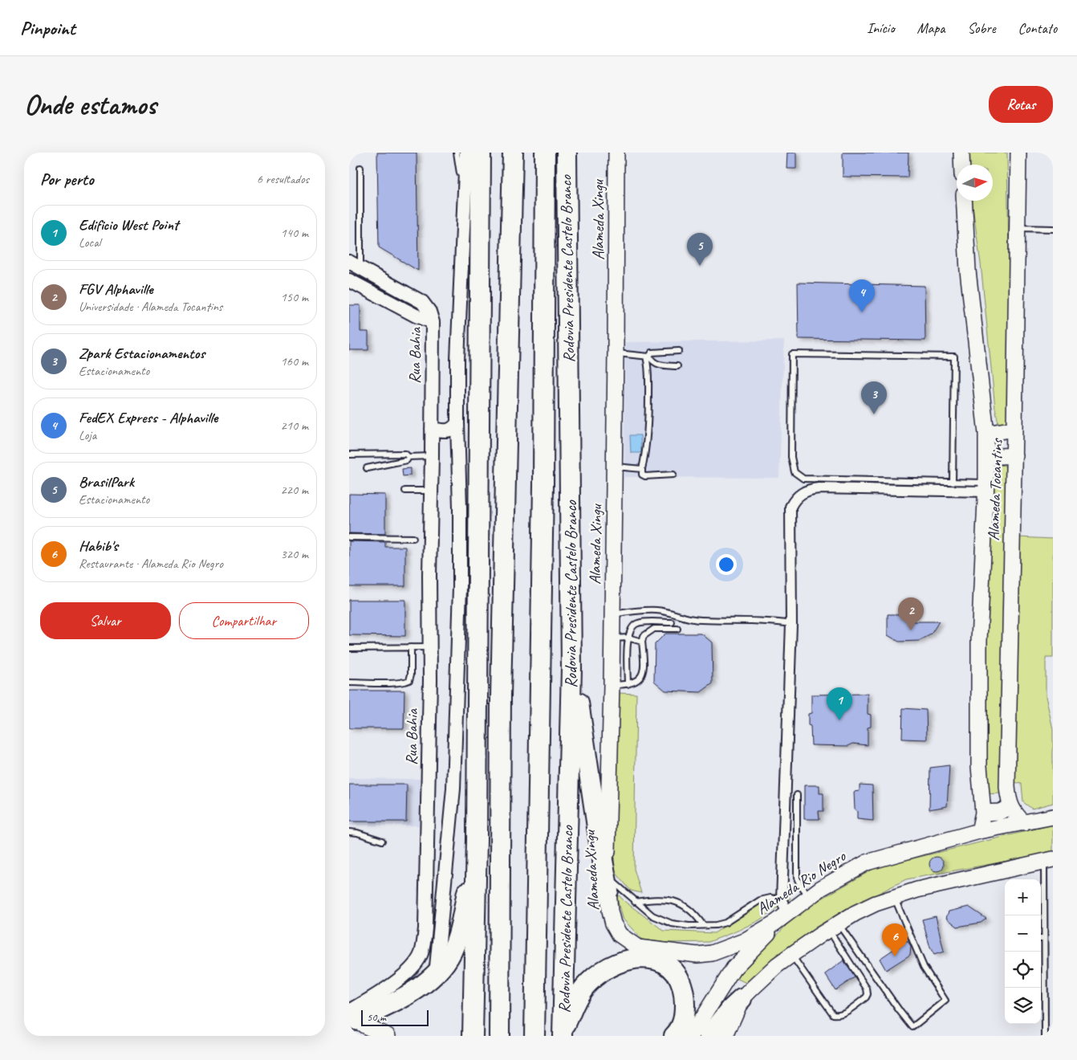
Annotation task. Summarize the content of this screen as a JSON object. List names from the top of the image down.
{
  "streets": {
    "highway": ["Rodovia Presidente Castelo Branco"],
    "main road": ["Alameda Xingu", "Alameda Tocantins", "Alameda Rio Negro"],
    "street": ["Rua Bahia"]
  },
  "crossings": [
    ["Alameda Xingu", "Alameda Rio Negro"],
    ["Alameda Tocantins", "Alameda Rio Negro"]
  ],
  "scale_bar": "50 m",
  "north": "right",
  "page": {
    "header": "Pinpoint",
    "nav": [
      "Início",
      "Mapa",
      "Sobre",
      "Contato"
    ],
    "buttons": [
      "Rotas",
      ["Salvar", "Compartilhar"]
    ],
    "title": "Onde estamos",
    "heading": ["Por perto", "6 resultados"],
    "list": [
      {
        "mark": "1",
        "name": "Edificio West Point",
        "note": "Local",
        "value": "140 m"
      },
      {
        "mark": "2",
        "name": "FGV Alphaville",
        "note": "Universidade · Alameda Tocantins",
        "value": "150 m"
      },
      {
        "mark": "3",
        "name": "Zpark Estacionamentos",
        "note": "Estacionamento",
        "value": "160 m"
      },
      {
        "mark": "4",
        "name": "FedEX Express - Alphaville",
        "note": "Loja",
        "value": "210 m"
      },
      {
        "mark": "5",
        "name": "BrasilPark",
        "note": "Estacionamento",
        "value": "220 m"
      },
      {
        "mark": "6",
        "name": "Habib's",
        "note": "Restaurante · Alameda Rio Negro",
        "value": "320 m"
      }
    ],
    "pins": [
      "5",
      "4",
      "3",
      "2",
      "1",
      "6"
    ],
    "map_buttons": ["+", "−"],
    "scale": "50 m"
  }
}
